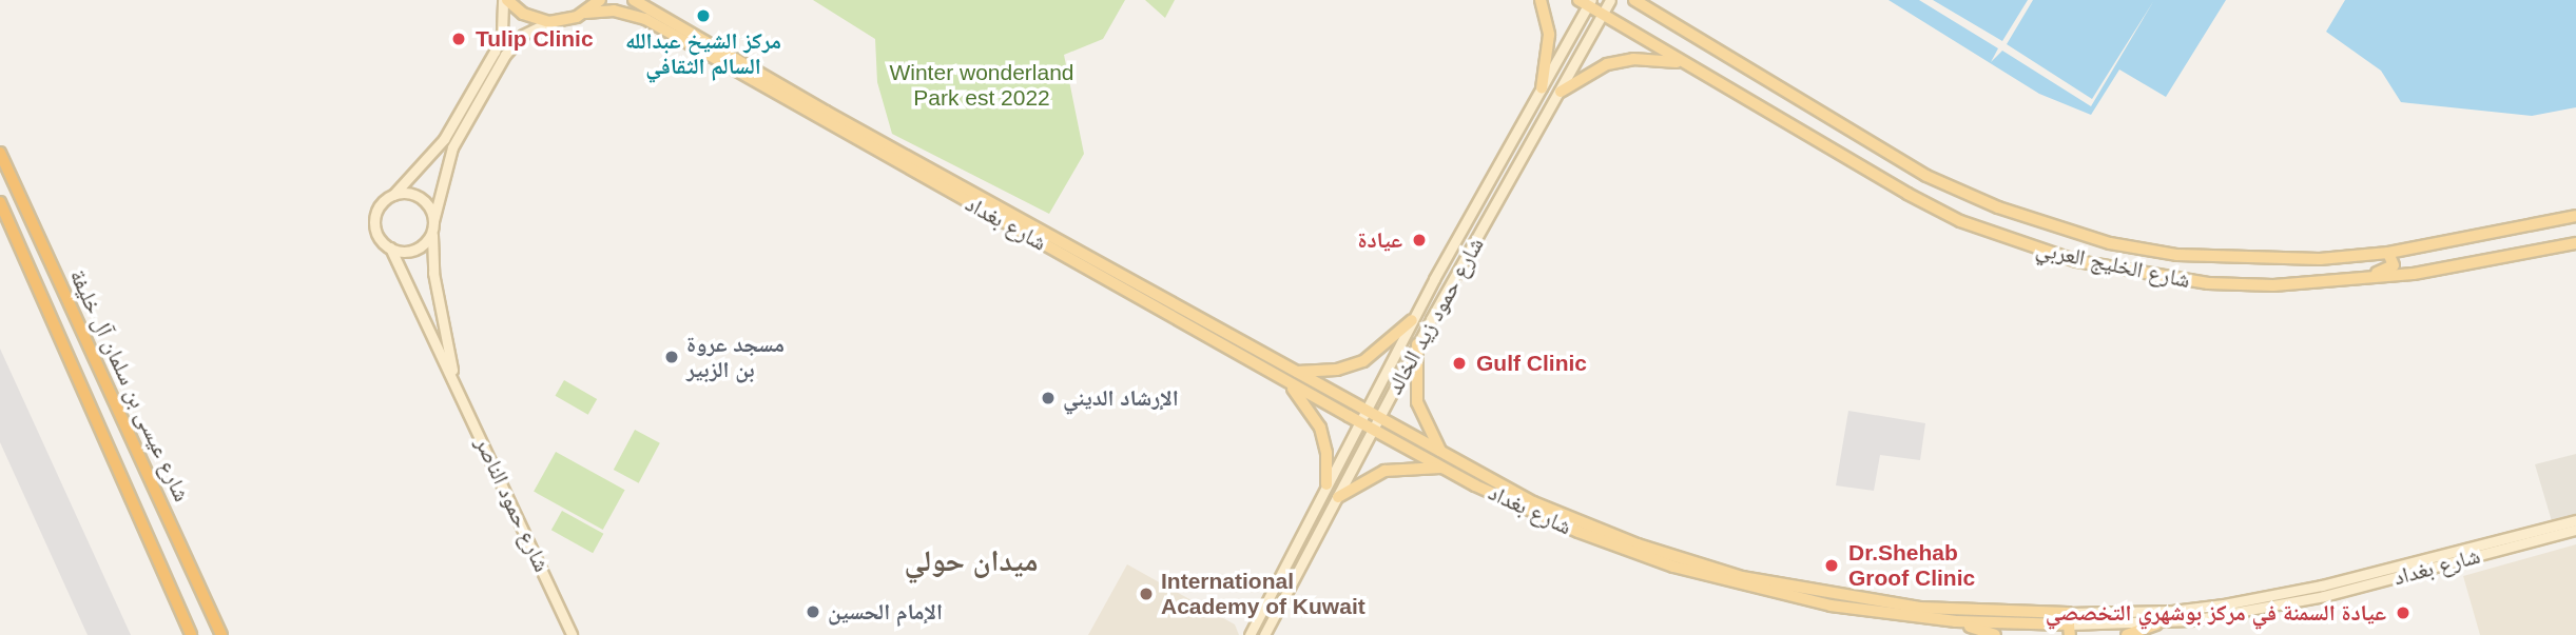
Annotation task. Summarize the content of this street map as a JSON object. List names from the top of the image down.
{
  "streets": {
    "highway": ["شارع عيسى بن سلمان آل خليفة"],
    "main road": [
      "شارع بغداد",
      "شارع الخليج العربي",
      "شارع حمود زيد الخالد",
      "شارع حمود الناصر"
    ]
  },
  "crossings": [
    ["شارع بغداد", "شارع حمود زيد الخالد"],
    ["شارع الخليج العربي", "شارع حمود زيد الخالد"]
  ],
  "districts": ["ميدان حولي"],
  "parks": ["Winter wonderland Park est 2022"],
  "places": [
    "مركز الشيخ عبدالله السالم الثقافي",
    "Tulip Clinic",
    "عيادة",
    "مسجد عروة بن الزبير",
    "Gulf Clinic",
    "الإرشاد الديني",
    "Dr.Shehab Groof Clinic",
    "International Academy of Kuwait",
    "الإمام الحسين",
    "عيادة السمنة في مركز بوشهري التخصصي"
  ]
}
